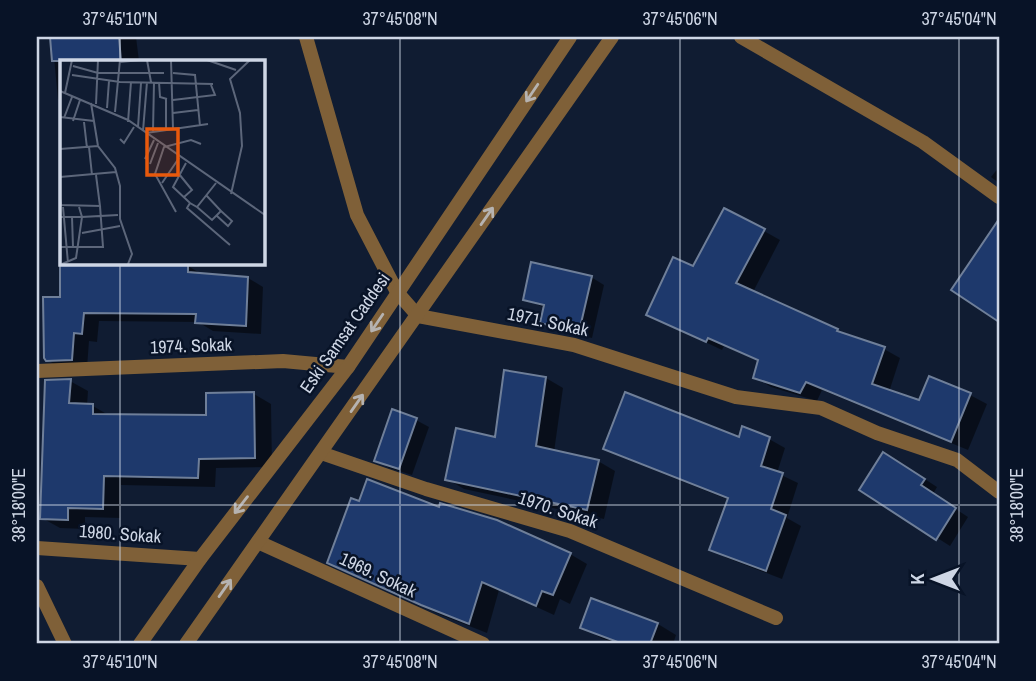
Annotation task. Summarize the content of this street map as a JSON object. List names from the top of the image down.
{
  "streets": {
    "street": [
      "1971. Sokak",
      "Eski Samsat Caddesi",
      "1974. Sokak",
      "1970. Sokak",
      "1980. Sokak",
      "1969. Sokak"
    ]
  },
  "crossings": [
    ["Eski Samsat Caddesi", "1974. Sokak"],
    ["Eski Samsat Caddesi", "1980. Sokak"]
  ],
  "north": "left",
  "coordinates": [
    "37°45'10\"N",
    "37°45'08\"N",
    "37°45'06\"N",
    "37°45'04\"N",
    "38°18'00\"E"
  ]
}
